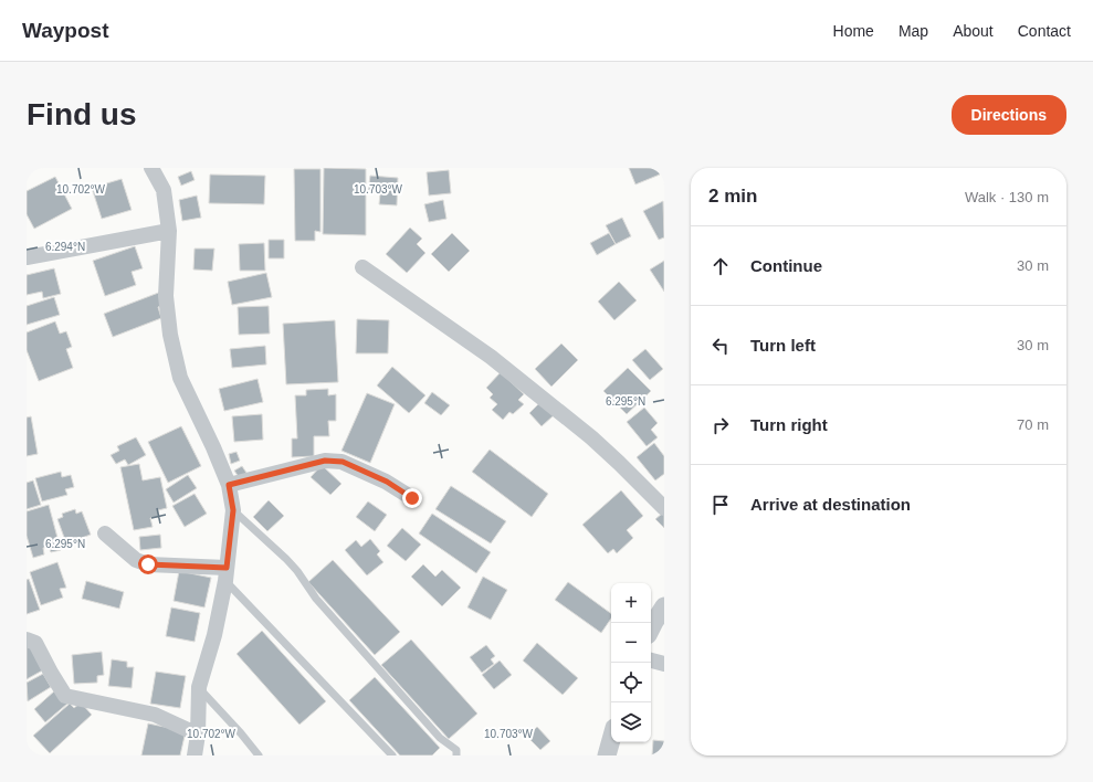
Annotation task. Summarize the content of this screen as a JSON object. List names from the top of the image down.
{
  "page": {
    "header": "Waypost",
    "nav": [
      "Home",
      "Map",
      "About",
      "Contact"
    ],
    "buttons": "Directions",
    "title": "Find us",
    "heading": ["2 min", "Walk · 130 m"],
    "list": [
      ["Continue", "30 m"],
      ["Turn left", "30 m"],
      ["Turn right", "70 m"],
      "Arrive at destination"
    ],
    "map_buttons": ["+", "−"]
  },
  "coordinates": [
    "10.702°W",
    "10.703°W",
    "6.294°N",
    "6.295°N"
  ]
}
